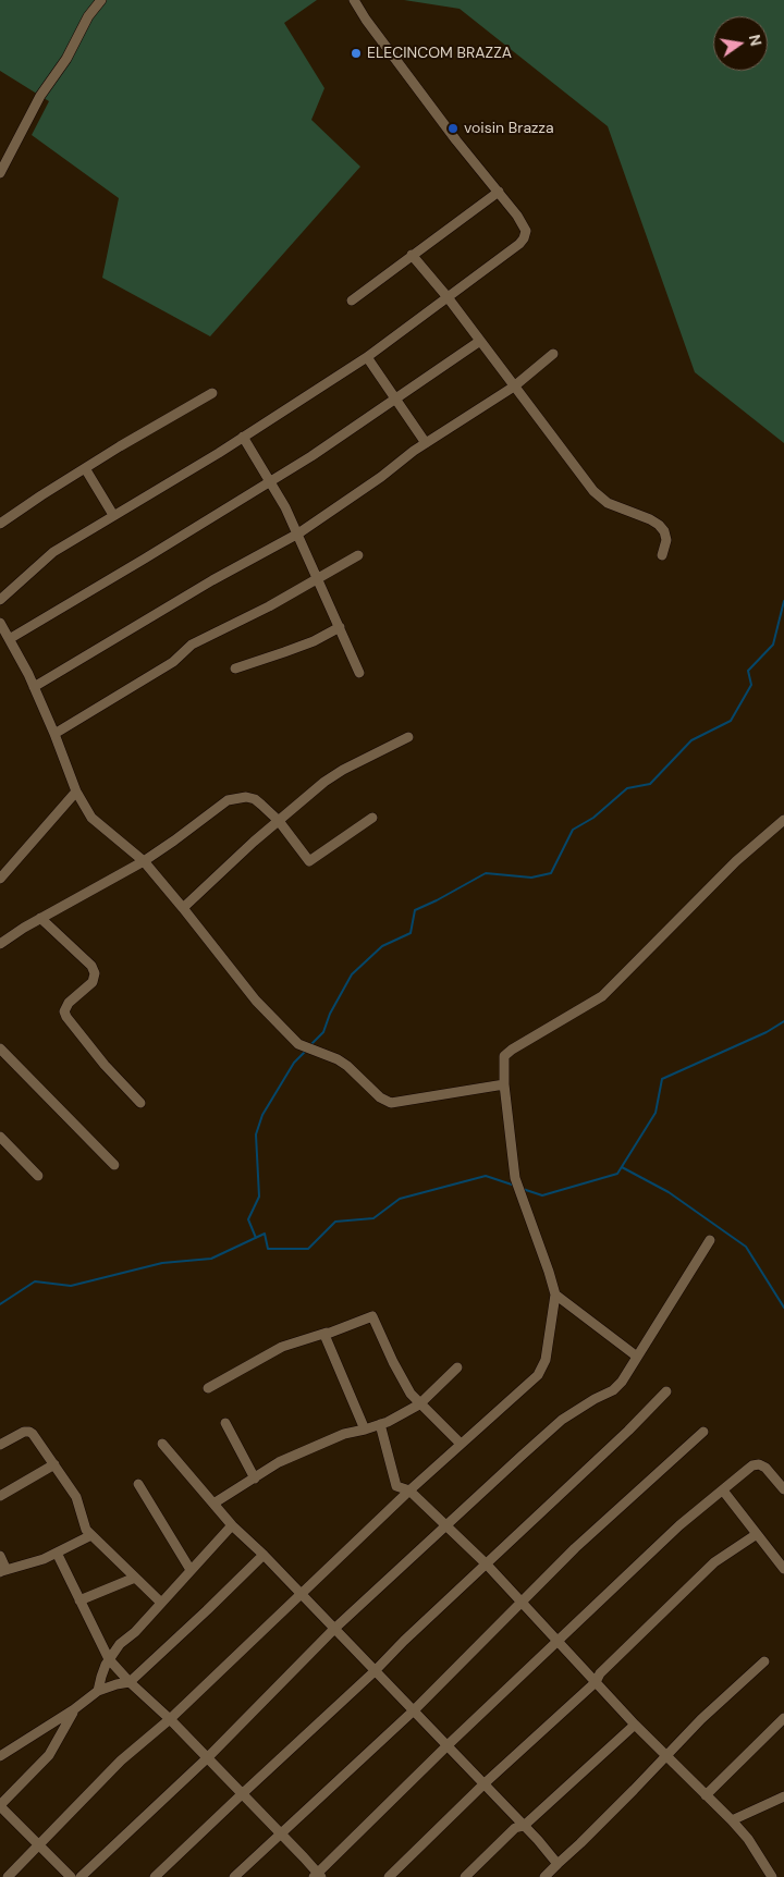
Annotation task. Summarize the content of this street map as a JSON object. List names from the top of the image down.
{
  "places": ["ELECINCOM BRAZZA", "voisin Brazza"],
  "north": "right"
}
